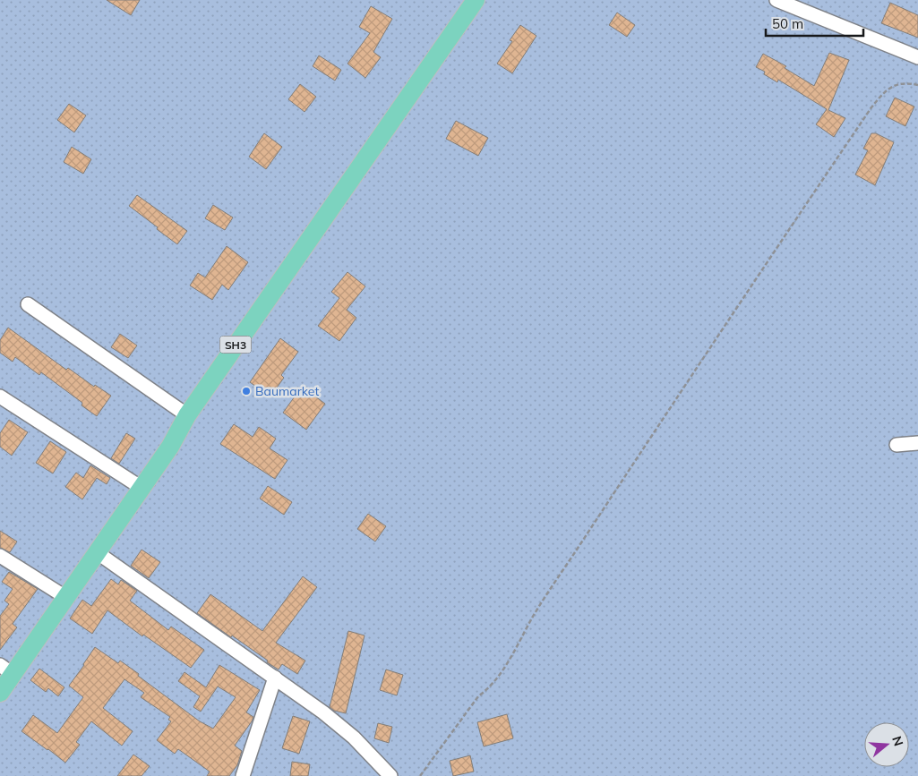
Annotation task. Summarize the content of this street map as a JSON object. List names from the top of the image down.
{
  "streets": {
    "main road": ["SH3"]
  },
  "places": ["Baumarket"],
  "scale_bar": "50 m",
  "north": "right"
}
